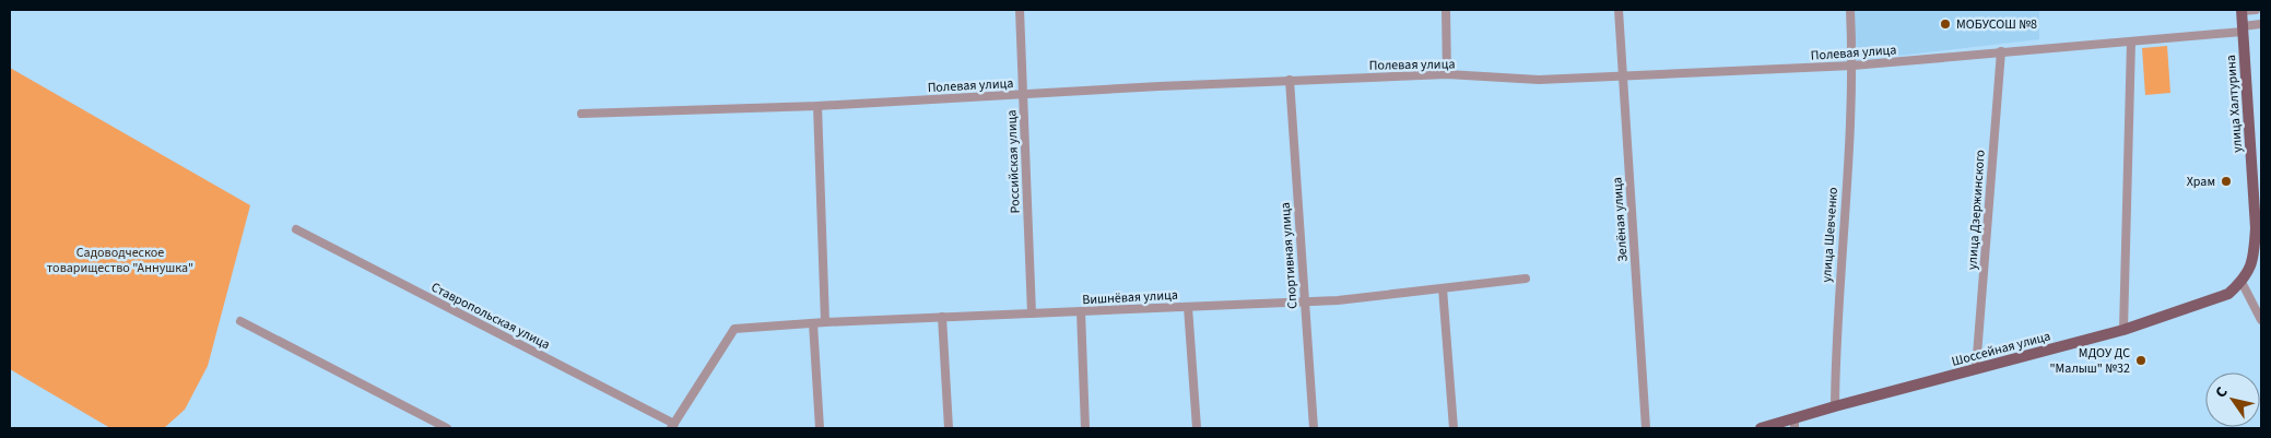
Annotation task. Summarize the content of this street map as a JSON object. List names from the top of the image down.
{
  "streets": {
    "main road": ["улица Халтурина", "Шоссейная улица"],
    "street": [
      "Полевая улица",
      "Российская улица",
      "улица Дзержинского",
      "Зелёная улица",
      "улица Шевченко",
      "Спортивная улица",
      "Вишнёвая улица",
      "Ставропольская улица"
    ]
  },
  "crossings": [
    ["Полевая улица", "улица Халтурина"],
    ["Полевая улица", "Российская улица"],
    ["Полевая улица", "улица Дзержинского"],
    ["Полевая улица", "Зелёная улица"],
    ["Полевая улица", "улица Шевченко"],
    ["Полевая улица", "Спортивная улица"],
    ["улица Халтурина", "Шоссейная улица"],
    ["Российская улица", "Вишнёвая улица"],
    ["улица Дзержинского", "Шоссейная улица"],
    ["улица Шевченко", "Шоссейная улица"],
    ["Спортивная улица", "Вишнёвая улица"],
    ["Вишнёвая улица", "Ставропольская улица"]
  ],
  "parks": ["Садоводческое товарищество \"Аннушка\""],
  "places": ["МОБУСОШ №8", "Храм", "МДОУ ДС \"Малыш\" №32"],
  "north": "top left"
}
